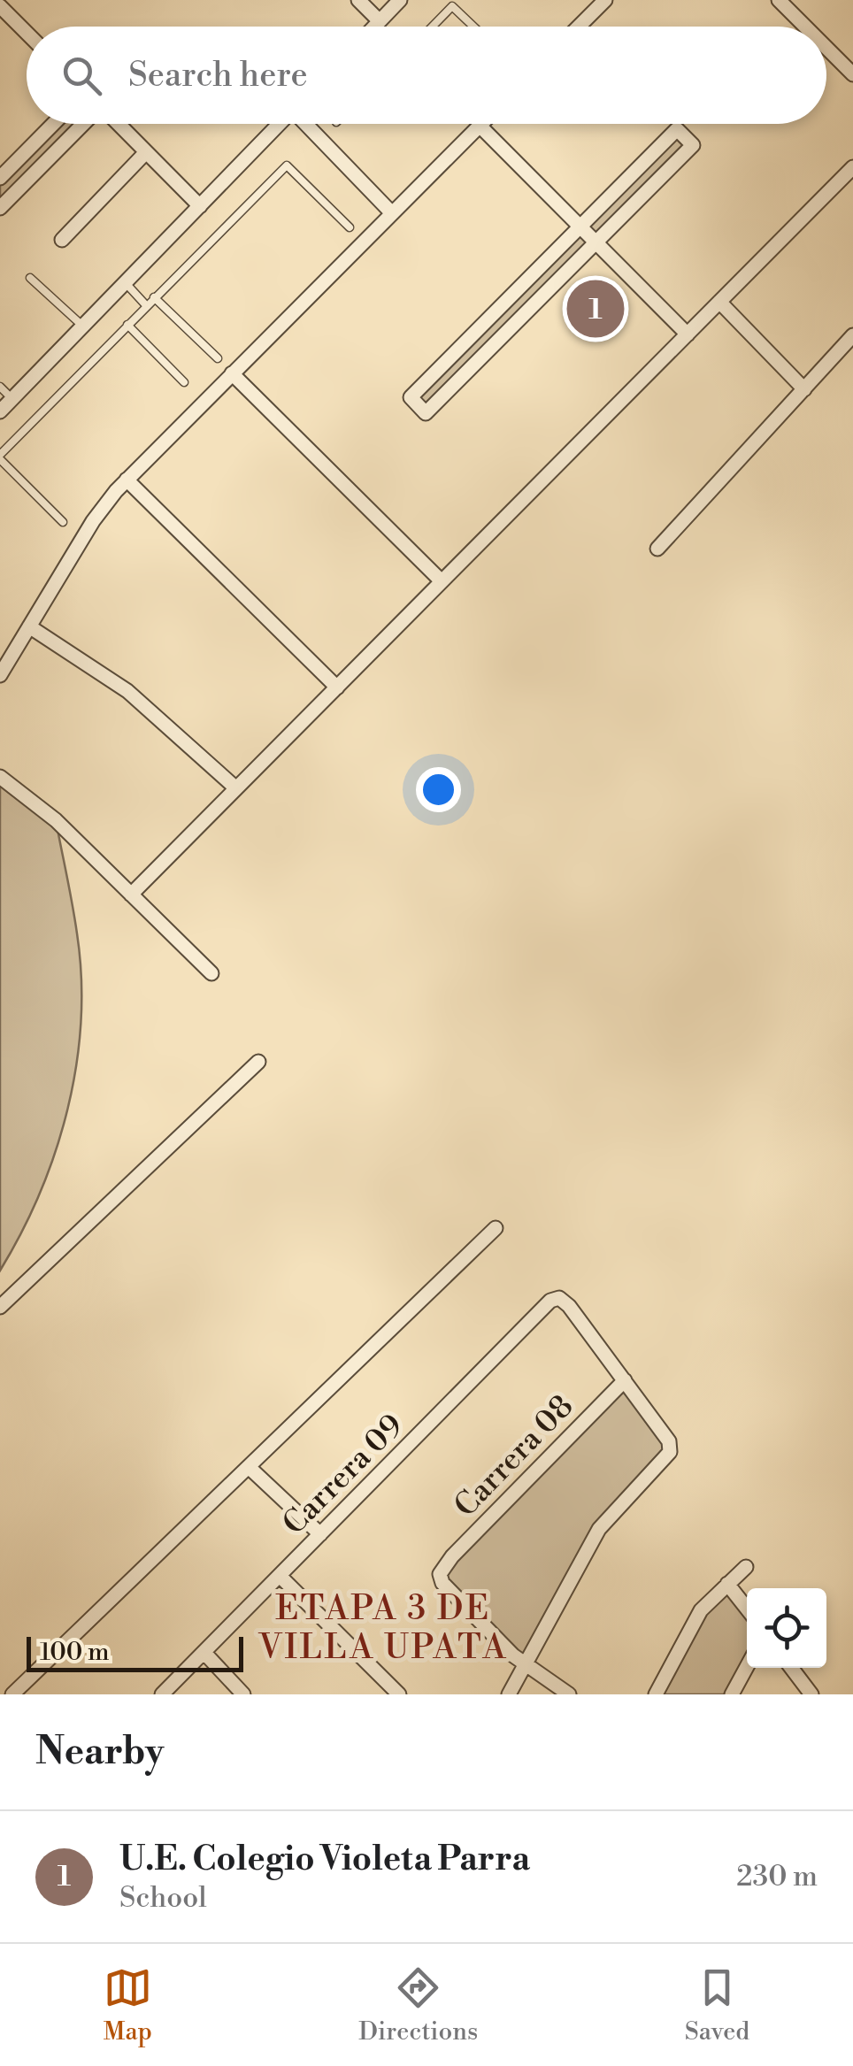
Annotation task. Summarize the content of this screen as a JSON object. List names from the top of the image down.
{
  "streets": {
    "street": ["Carrera 08", "Carrera 09"]
  },
  "crossings": [
    ["Carrera 08", "Carrera 09"]
  ],
  "districts": ["ETAPA 3 DE VILLA UPATA"],
  "scale_bar": "100 m",
  "page": {
    "search": "Search here",
    "pins": "1",
    "scale": "100 m",
    "heading": "Nearby",
    "list": [
      {
        "mark": "1",
        "name": "U.E. Colegio Violeta Parra",
        "note": "School",
        "value": "230 m"
      }
    ],
    "nav": ["Map", "Directions", "Saved"]
  }
}
